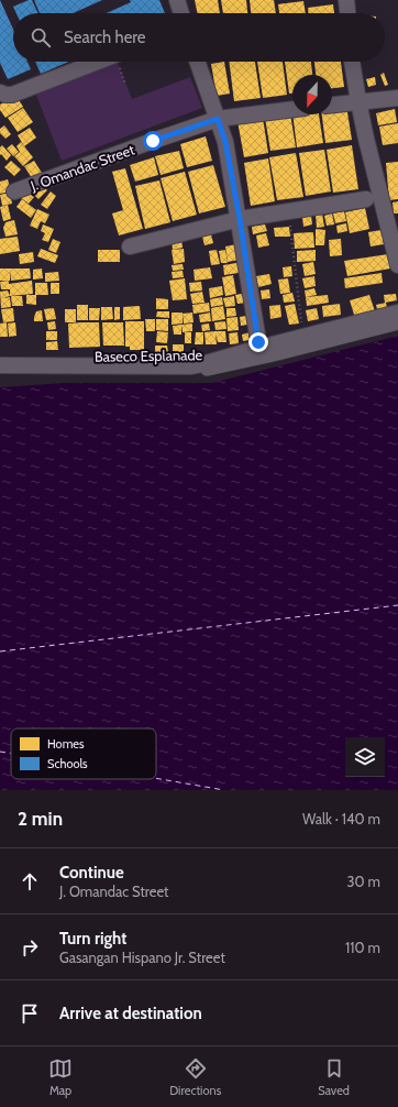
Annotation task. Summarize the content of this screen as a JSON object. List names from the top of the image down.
{
  "streets": {
    "street": ["J. Omandac Street", "Baseco Esplanade"]
  },
  "legend": ["Homes", "Schools"],
  "north": "bottom",
  "page": {
    "search": "Search here",
    "heading": ["2 min", "Walk · 140 m"],
    "list": [
      ["Continue", "J. Omandac Street", "30 m"],
      ["Turn right", "Gasangan Hispano Jr. Street", "110 m"],
      "Arrive at destination"
    ],
    "nav": ["Map", "Directions", "Saved"]
  }
}
